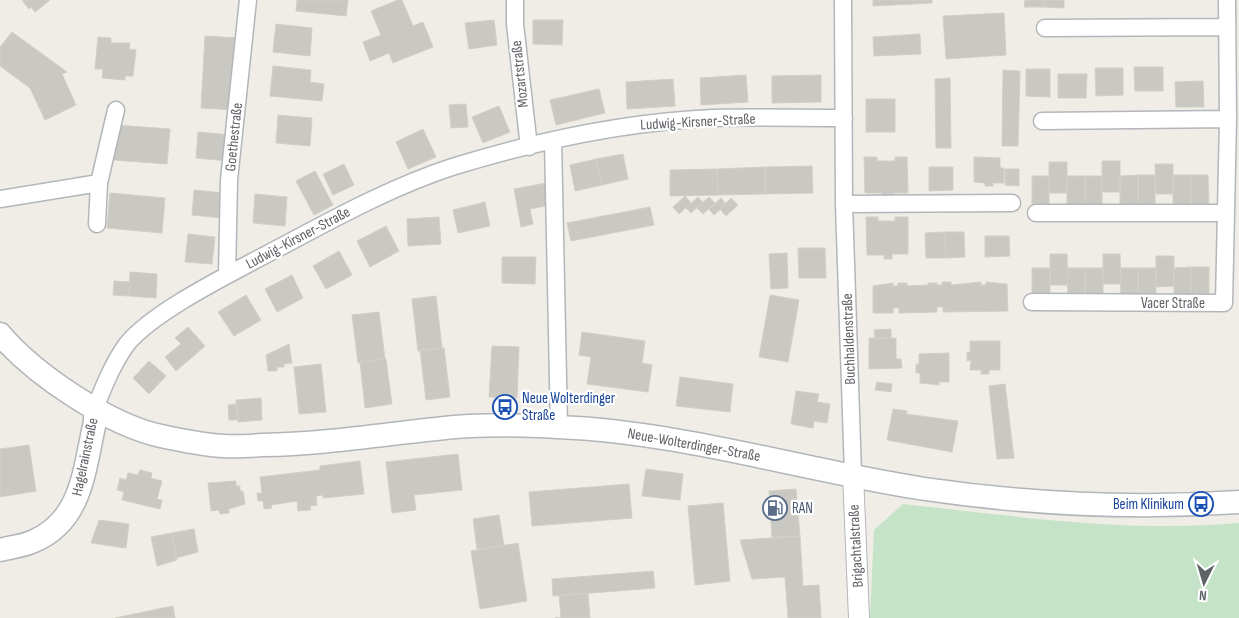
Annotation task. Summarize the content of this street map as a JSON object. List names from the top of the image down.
{
  "streets": {
    "main road": ["Neue-Wolterdinger-Straße", "Hagelrainstraße"],
    "street": [
      "Mozartstraße",
      "Ludwig-Kirsner-Straße",
      "Goethestraße",
      "Vacer Straße",
      "Buchhaldenstraße",
      "Brigachtalstraße"
    ]
  },
  "crossings": [
    ["Mozartstraße", "Ludwig-Kirsner-Straße"],
    ["Ludwig-Kirsner-Straße", "Goethestraße"],
    ["Ludwig-Kirsner-Straße", "Buchhaldenstraße"],
    ["Ludwig-Kirsner-Straße", "Neue-Wolterdinger-Straße"],
    ["Ludwig-Kirsner-Straße", "Hagelrainstraße"],
    ["Buchhaldenstraße", "Neue-Wolterdinger-Straße"],
    ["Buchhaldenstraße", "Brigachtalstraße"],
    ["Neue-Wolterdinger-Straße", "Hagelrainstraße"],
    ["Neue-Wolterdinger-Straße", "Brigachtalstraße"]
  ],
  "places": {
    "bus stop": ["Neue Wolterdinger Straße", "Beim Klinikum"],
    "fuel station": ["RAN"]
  },
  "north": "bottom"
}
